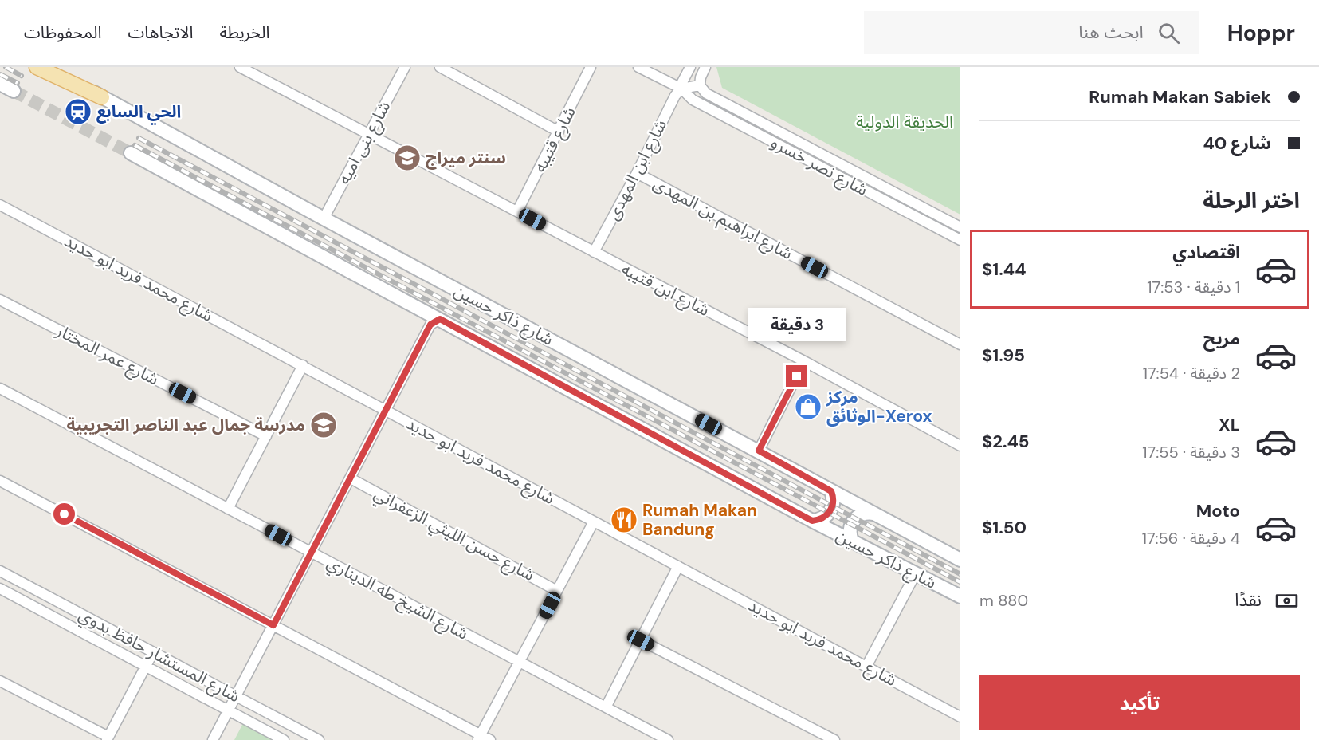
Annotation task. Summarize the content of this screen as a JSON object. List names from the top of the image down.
{
  "streets": {
    "main road": ["شارع ذاكر حسين"],
    "street": [
      "شارع قتيبه",
      "شارع بنى اميه",
      "شارع نصر خسرو",
      "شارع ابن المهدى",
      "شارع ابراهيم بن المهدى",
      "شارع محمد فريد ابو حديد",
      "شارع ابن قتيبه",
      "شارع عمر المختار",
      "شارع حسن الليثي الزعفراني",
      "شارع الشيخ طه الديناري",
      "شارع المستشار حافظ بدوي"
    ]
  },
  "crossings": [
    ["شارع قتيبه", "شارع ابن قتيبه"],
    ["شارع بنى اميه", "شارع ابن قتيبه"],
    ["شارع بنى اميه", "شارع ذاكر حسين"],
    ["شارع نصر خسرو", "شارع ابن المهدى"],
    ["شارع ابن المهدى", "شارع ابراهيم بن المهدى"],
    ["شارع ابن المهدى", "شارع ابن قتيبه"]
  ],
  "parks": ["الحديقة الدولية"],
  "places": {
    "station": ["الحي السابع"],
    "school or university": ["سنتر ميراج", "مدرسة جمال عبد الناصر التجريبية"],
    "shop": ["مركز الوثائق-Xerox"],
    "restaurant": ["Rumah Makan Bandung"]
  },
  "page": {
    "header": "Hoppr",
    "search": "ابحث هنا",
    "nav": ["الخريطة", "الاتجاهات", "المحفوظات"],
    "banner": ["Rumah Makan Sabiek", "شارع 40"],
    "heading": "اختر الرحلة",
    "list": [
      {
        "name": "اقتصادي",
        "note": "1 دقيقة · 17:53",
        "value": "$1.44"
      },
      {
        "name": "مريح",
        "note": "2 دقيقة · 17:54",
        "value": "$1.95"
      },
      {
        "name": "XL",
        "note": "3 دقيقة · 17:55",
        "value": "$2.45"
      },
      {
        "name": "Moto",
        "note": "4 دقيقة · 17:56",
        "value": "$1.50"
      }
    ],
    "bubble": "3 دقيقة",
    "pay": ["نقدًا", "880 m"],
    "buttons": "تأكيد"
  }
}
